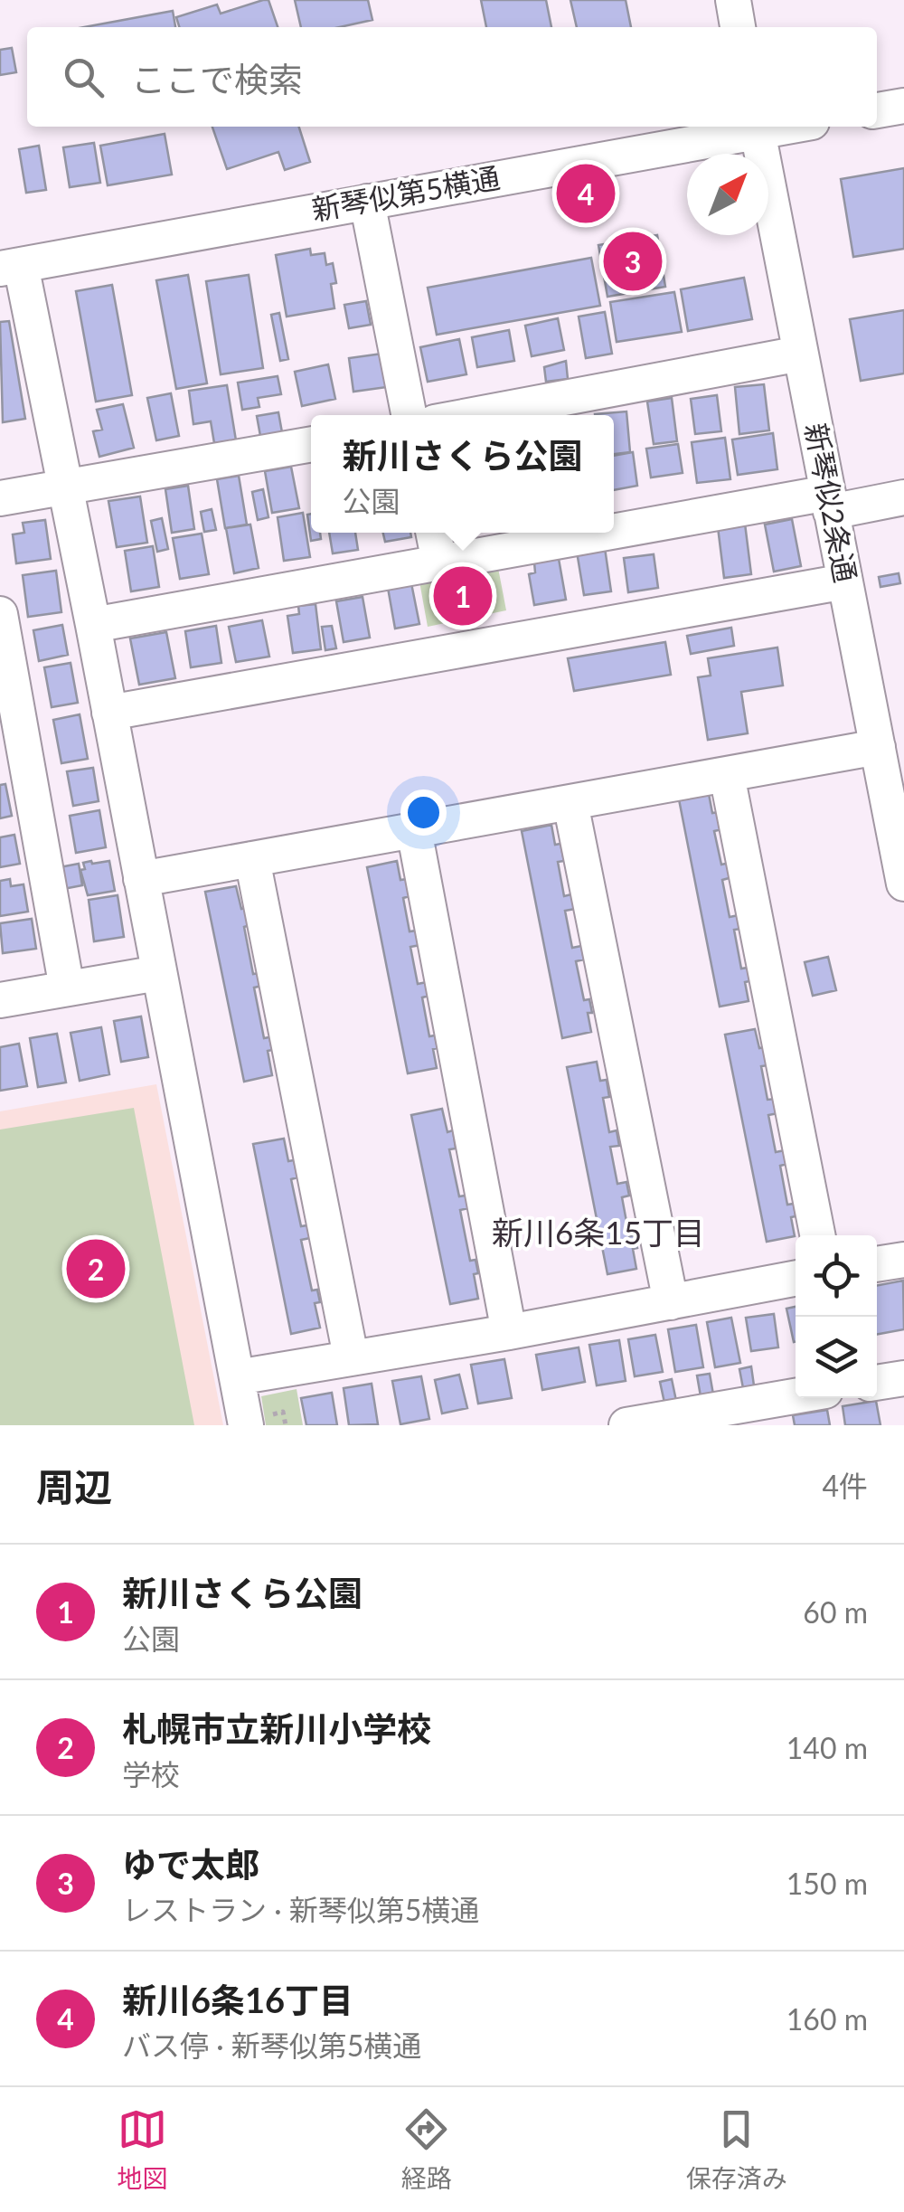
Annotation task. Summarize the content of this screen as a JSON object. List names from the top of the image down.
{
  "streets": {
    "street": ["新琴似第5横通", "新琴似2条通"]
  },
  "crossings": [
    ["新琴似第5横通", "新琴似2条通"]
  ],
  "districts": ["新川6条15丁目"],
  "north": "top right",
  "page": {
    "search": "ここで検索",
    "pins": [
      "4",
      "3",
      "1",
      "2"
    ],
    "popup": ["新川さくら公園", "公園"],
    "heading": ["周辺", "4件"],
    "list": [
      {
        "mark": "1",
        "name": "新川さくら公園",
        "note": "公園",
        "value": "60 m"
      },
      {
        "mark": "2",
        "name": "札幌市立新川小学校",
        "note": "学校",
        "value": "140 m"
      },
      {
        "mark": "3",
        "name": "ゆで太郎",
        "note": "レストラン · 新琴似第5横通",
        "value": "150 m"
      },
      {
        "mark": "4",
        "name": "新川6条16丁目",
        "note": "バス停 · 新琴似第5横通",
        "value": "160 m"
      }
    ],
    "nav": ["地図", "経路", "保存済み"]
  }
}
